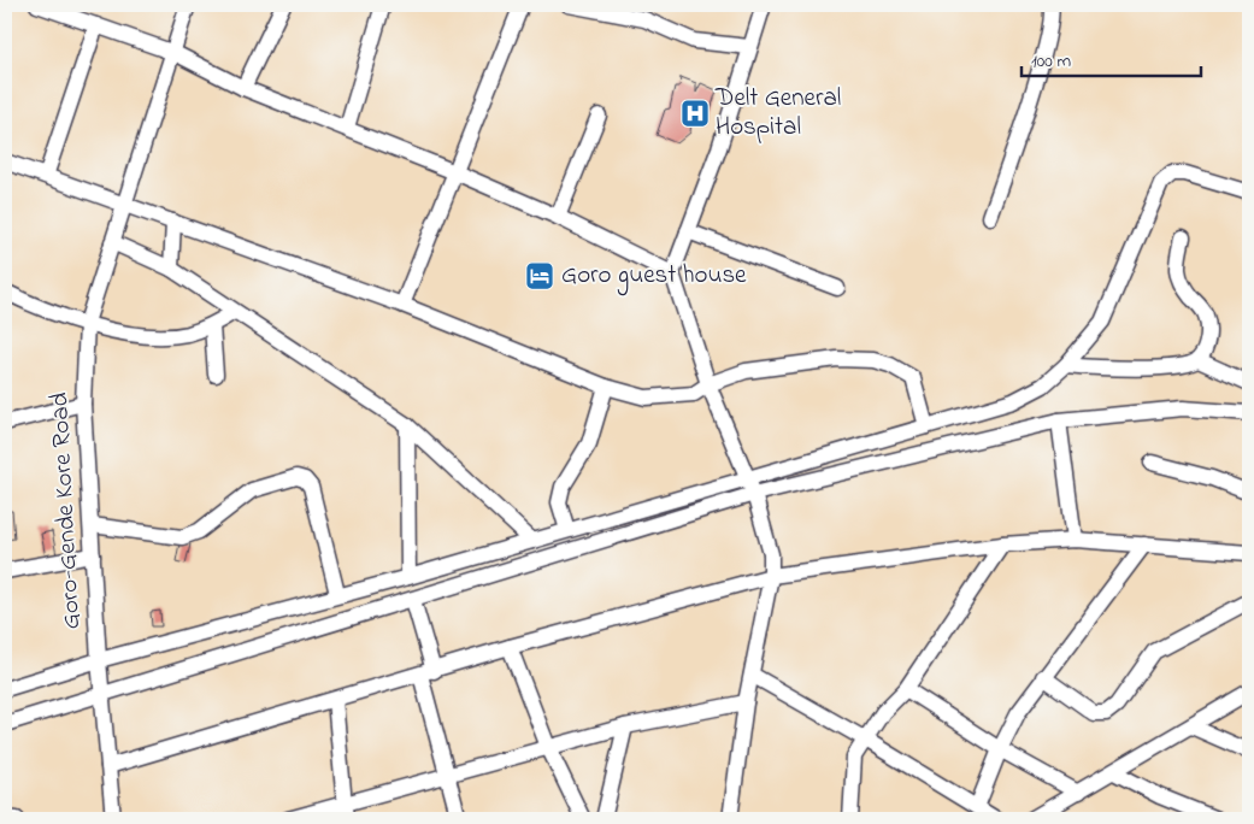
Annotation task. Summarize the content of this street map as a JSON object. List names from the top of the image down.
{
  "streets": {
    "street": ["Goro-Gende Kore Road"]
  },
  "places": {
    "hospital": ["Delt General Hospital"],
    "hotel": ["Goro guest house"]
  },
  "scale_bar": "100 m"
}
